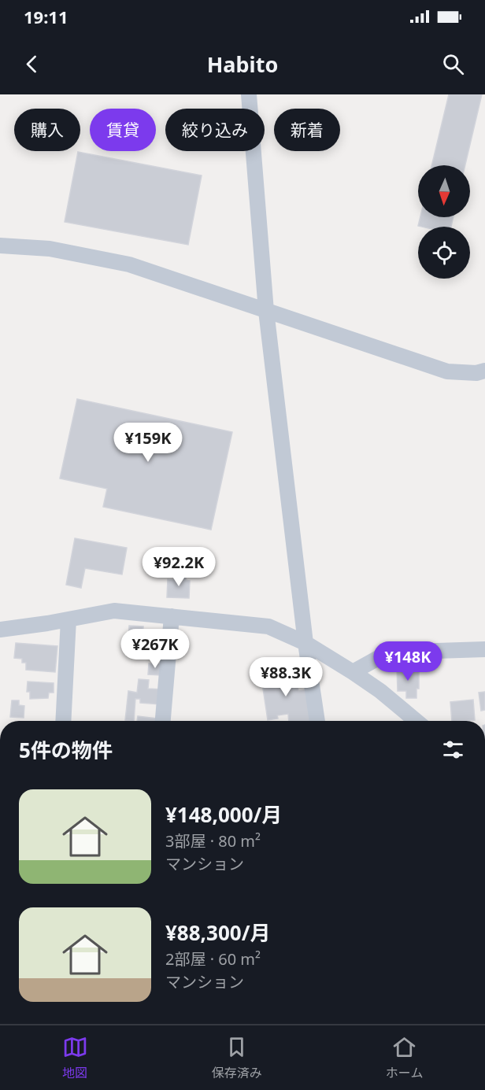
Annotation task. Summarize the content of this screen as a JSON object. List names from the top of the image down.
{
  "north": "bottom",
  "page": {
    "status": "19:11",
    "header": "Habito",
    "chip": [
      "購入",
      "賃貸",
      "絞り込み",
      "新着"
    ],
    "price": [
      "¥159K",
      "¥92.2K",
      "¥267K",
      "¥148K",
      "¥88.3K"
    ],
    "heading": "5件の物件",
    "list": [
      {
        "name": "¥148,000/月",
        "note": "3部屋 · 80 m² · マンション"
      },
      {
        "name": "¥88,300/月",
        "note": "2部屋 · 60 m² · マンション"
      }
    ],
    "tabs": ["地図", "保存済み", "ホーム"]
  }
}
